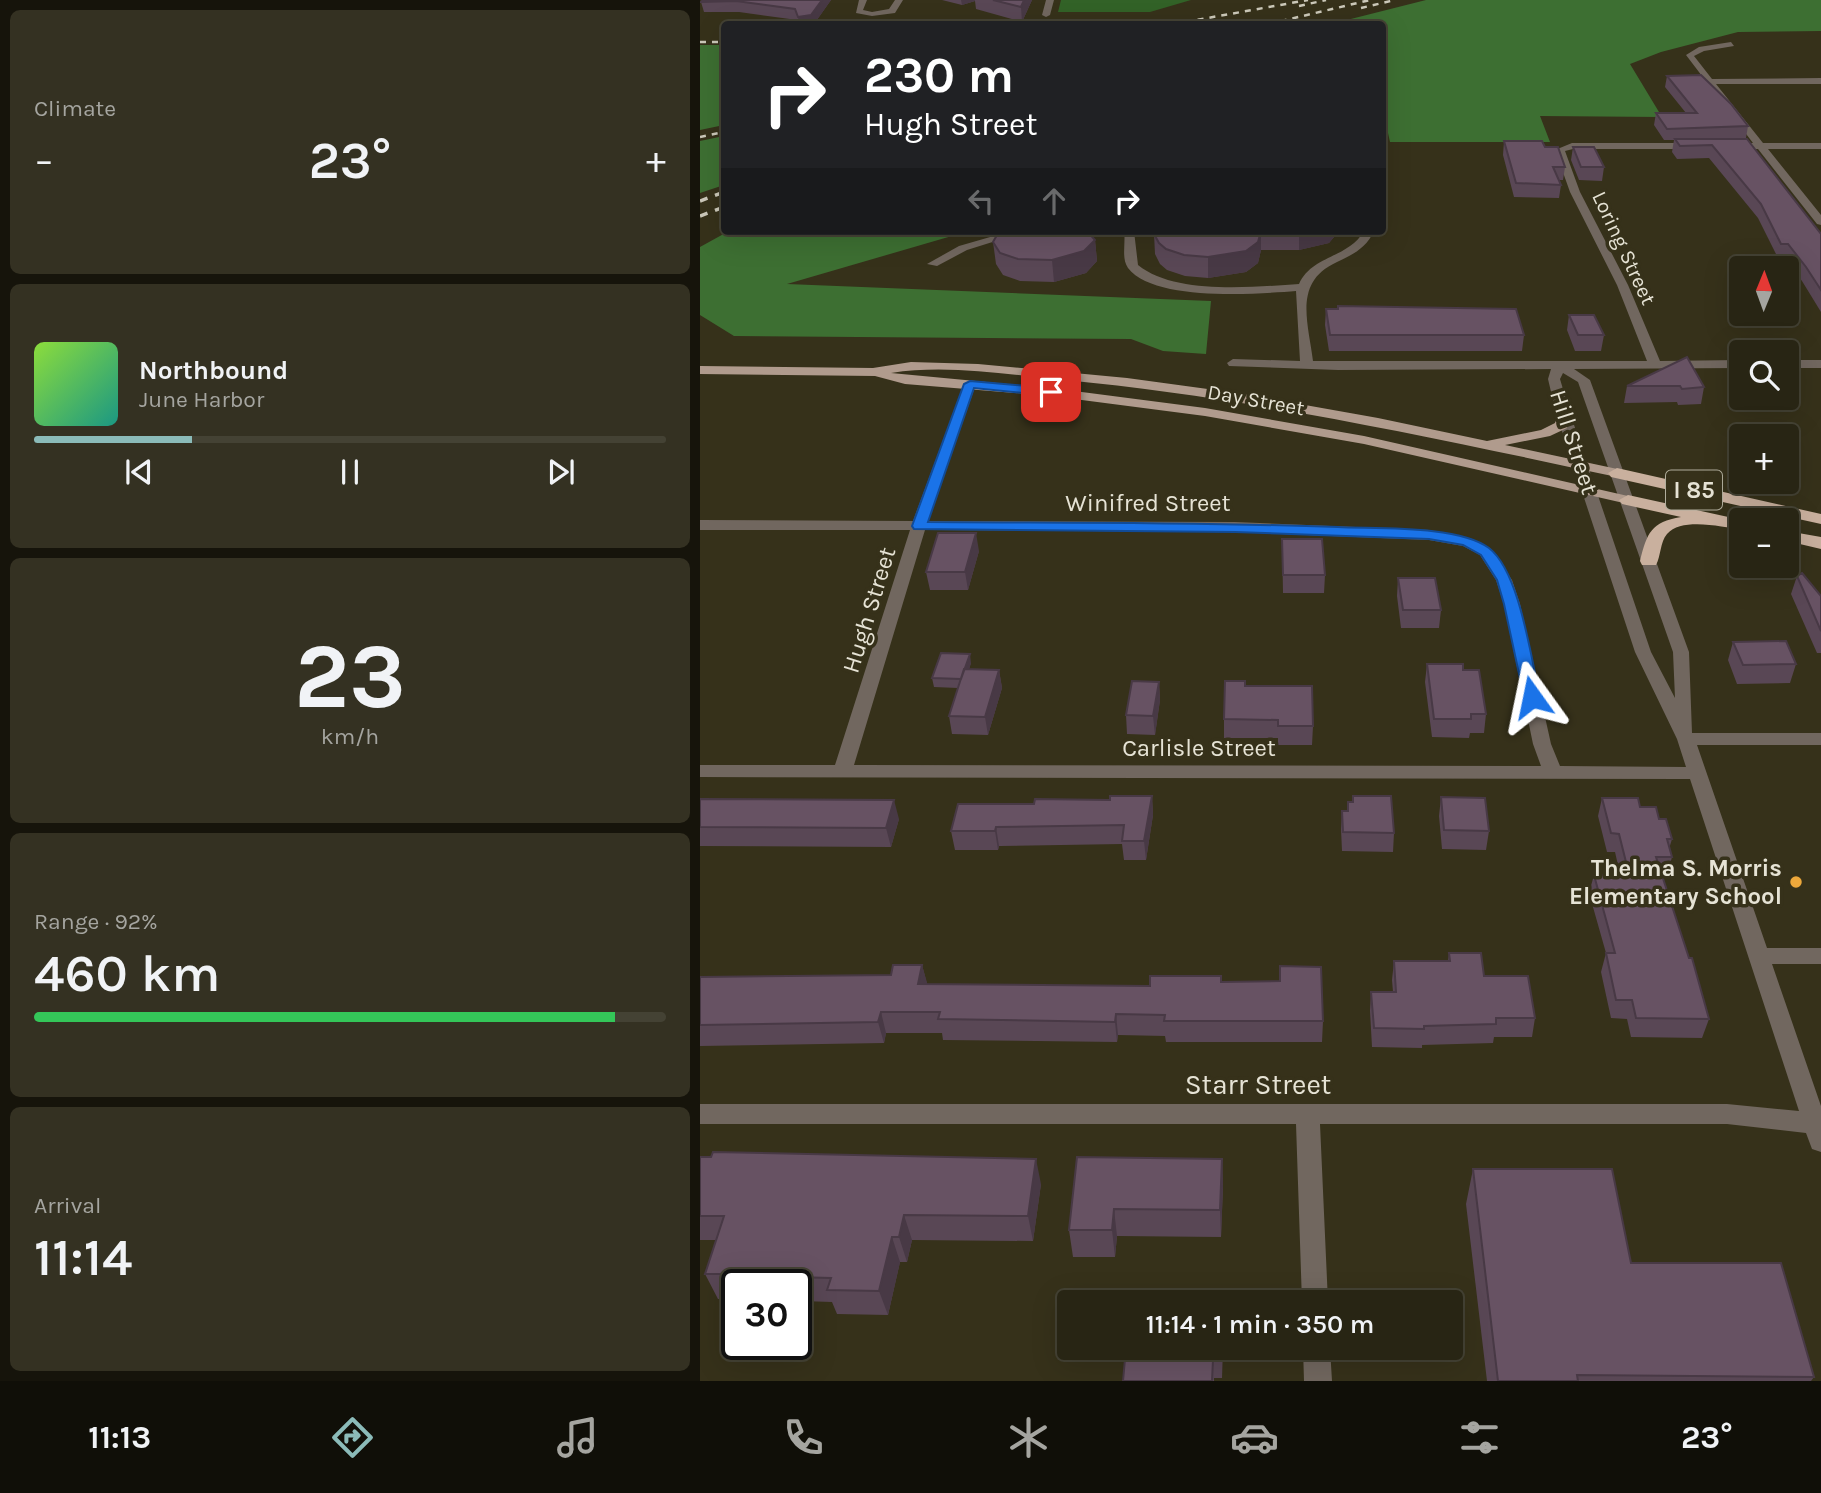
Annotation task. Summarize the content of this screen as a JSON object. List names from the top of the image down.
{
  "streets": {
    "highway": ["I 85"],
    "main road": ["Day Street"],
    "street": [
      "Loring Street",
      "Hill Street",
      "Winifred Street",
      "Hugh Street",
      "Carlisle Street",
      "Starr Street"
    ]
  },
  "crossings": [
    ["Loring Street", "Day Street"],
    ["Day Street", "Hill Street"],
    ["Day Street", "I 85"],
    ["Day Street", "Hugh Street"],
    ["Hill Street", "I 85"],
    ["Hill Street", "Carlisle Street"],
    ["Hill Street", "Starr Street"],
    ["Winifred Street", "Hugh Street"],
    ["Winifred Street", "Carlisle Street"],
    ["Hugh Street", "Carlisle Street"]
  ],
  "places": ["Thelma S. Morris Elementary School"],
  "north": "top",
  "page": {
    "tile": [
      "Climate",
      ["23", "km/h"],
      ["Range · 92%", "460 km"],
      ["Arrival", "11:14"]
    ],
    "turn": ["230 m", "Hugh Street"],
    "heat": ["−", "23°", "+"],
    "map_buttons": ["+", "−"],
    "song": ["Northbound", "June Harbor"],
    "limit": "30",
    "trip": "11:14 · 1 min · 350 m",
    "tabs": ["11:13", "23°"]
  }
}
